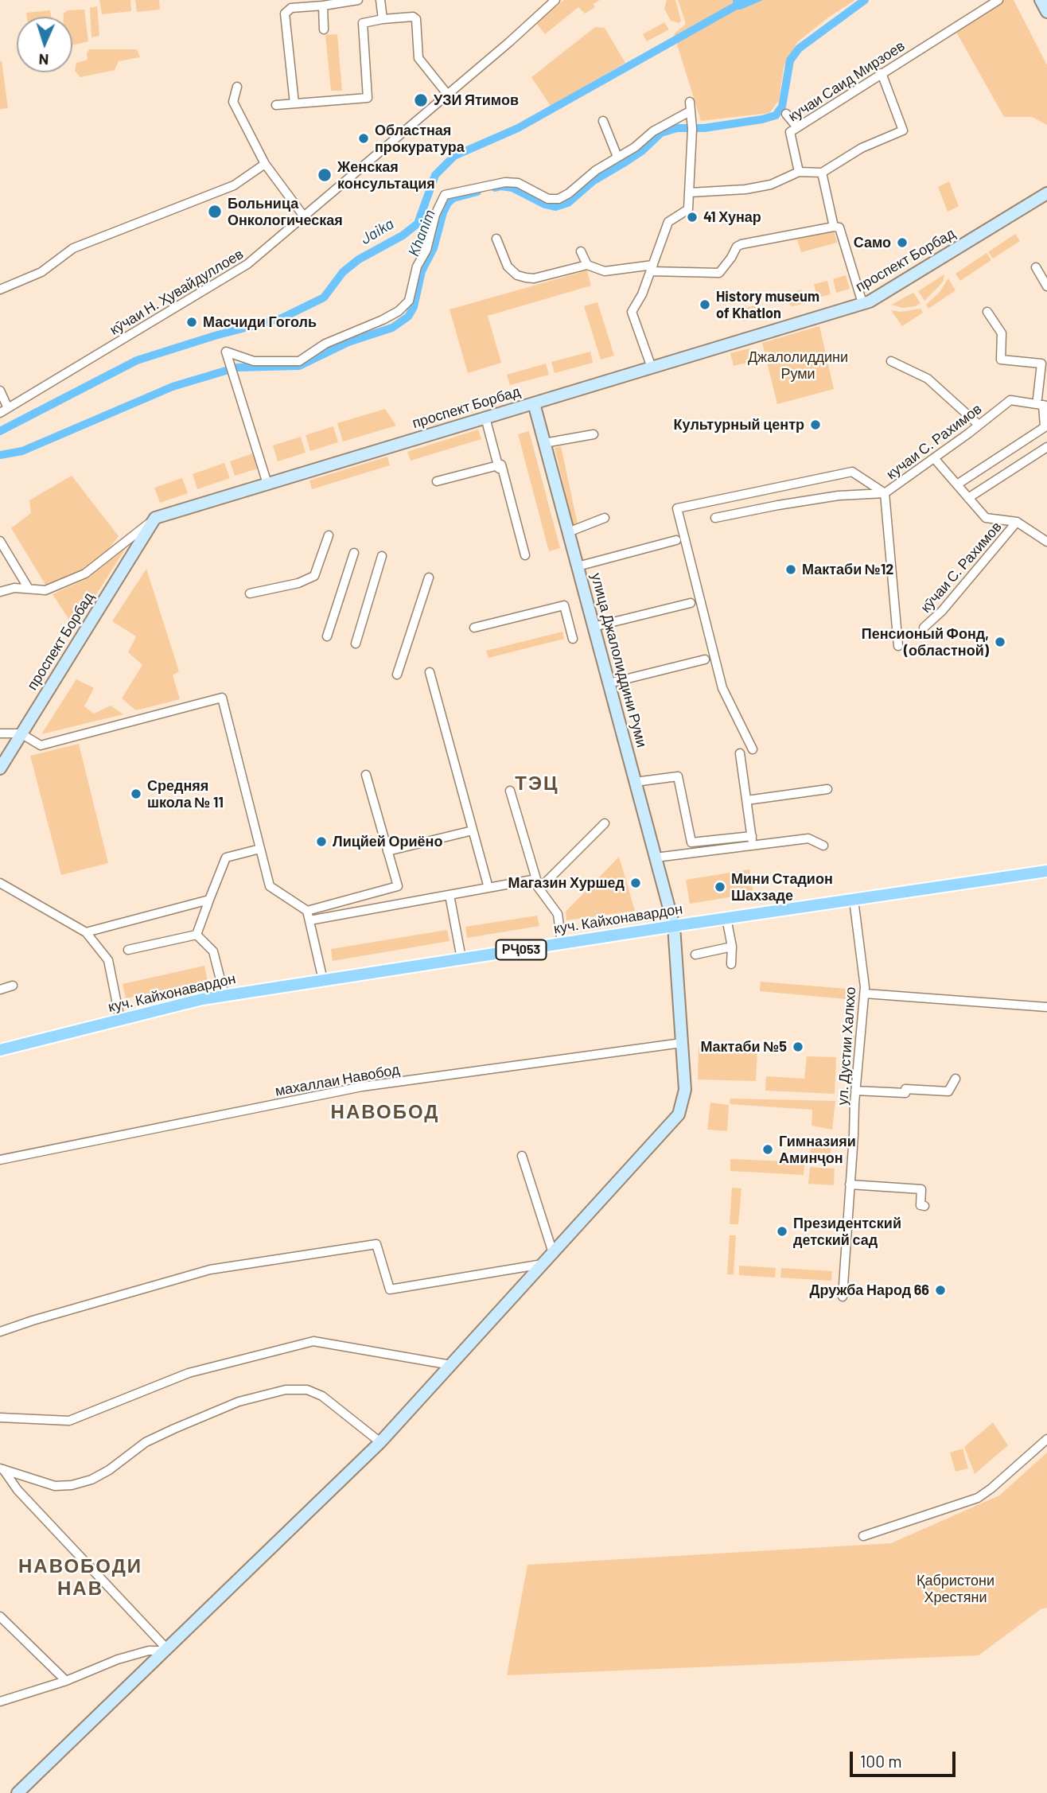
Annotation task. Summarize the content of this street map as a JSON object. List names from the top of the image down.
{
  "streets": {
    "main road": ["куч. Кайхонавардон", "РҶ053"],
    "street": [
      "кучаи Саид Мирзоев",
      "проспект Борбад",
      "кӯчаи Н. Ҳувайдуллоев",
      "кучаи С. Рахимов",
      "кӯчаи С. Рахимов",
      "улица Джалолиддини Руми",
      "ул. Дустии Халкхо",
      "махаллаи Навобод"
    ]
  },
  "crossings": [
    ["проспект Борбад", "улица Джалолиддини Руми"],
    ["улица Джалолиддини Руми", "куч. Кайхонавардон"],
    ["улица Джалолиддини Руми", "махаллаи Навобод"],
    ["куч. Кайхонавардон", "ул. Дустии Халкхо"]
  ],
  "districts": ["ТЭЦ", "НАВОБОД", "НАВОБОДИ НАВ"],
  "water": ["Jaika", "Khanim"],
  "parks": ["Джалолиддини Руми", "Қабристони Хрестяни"],
  "places": [
    "УЗИ Ятимов",
    "Областная прокуратура",
    "Женская консультация",
    "Больница Онкологическая",
    "41 Хунар",
    "Само",
    "History museum of Khatlon",
    "Масчиди Гоголь",
    "Культурный центр",
    "Мактаби №12",
    "Пенсионый Фонд, (областной)",
    "Средняя школа № 11",
    "Лицйей Ориёно",
    "Магазин Хуршед",
    "Мини Стадион Шахзаде",
    "Мактаби №5",
    "Гимназияи Аминҷон",
    "Президентский детский сад",
    "Дружба Народ 66"
  ],
  "scale_bar": "100 m",
  "north": "bottom"
}
